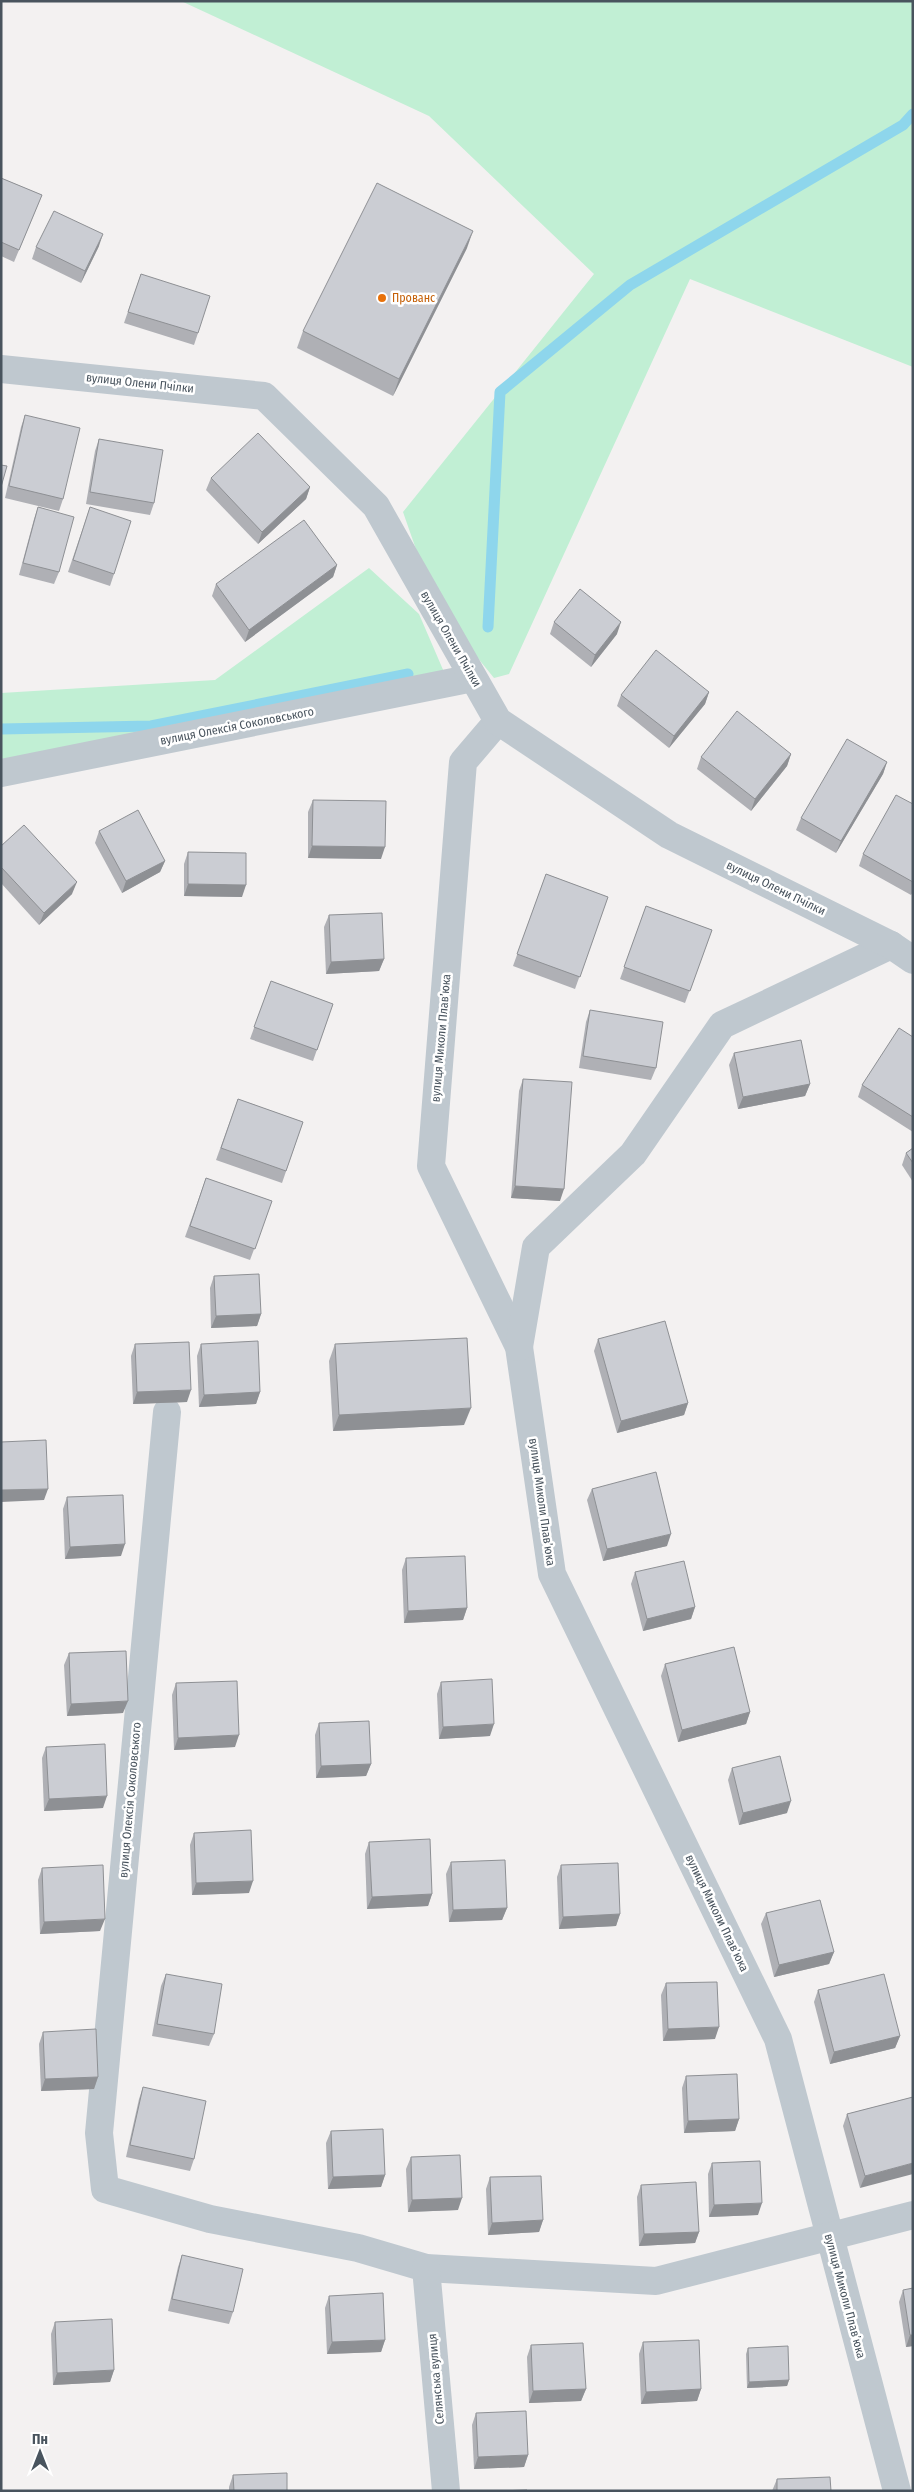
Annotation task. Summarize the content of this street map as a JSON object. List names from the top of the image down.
{
  "streets": {
    "street": [
      "вулиця Олени Пчілки",
      "вулиця Олексія Соколовського",
      "вулиця Миколи Плавʼюка",
      "Селянська вулиця"
    ]
  },
  "crossings": [
    ["вулиця Олени Пчілки", "вулиця Олексія Соколовського"],
    ["вулиця Олени Пчілки", "вулиця Миколи Плавʼюка"],
    ["вулиця Олексія Соколовського", "Селянська вулиця"]
  ],
  "places": ["Прованс"],
  "north": "top"
}
